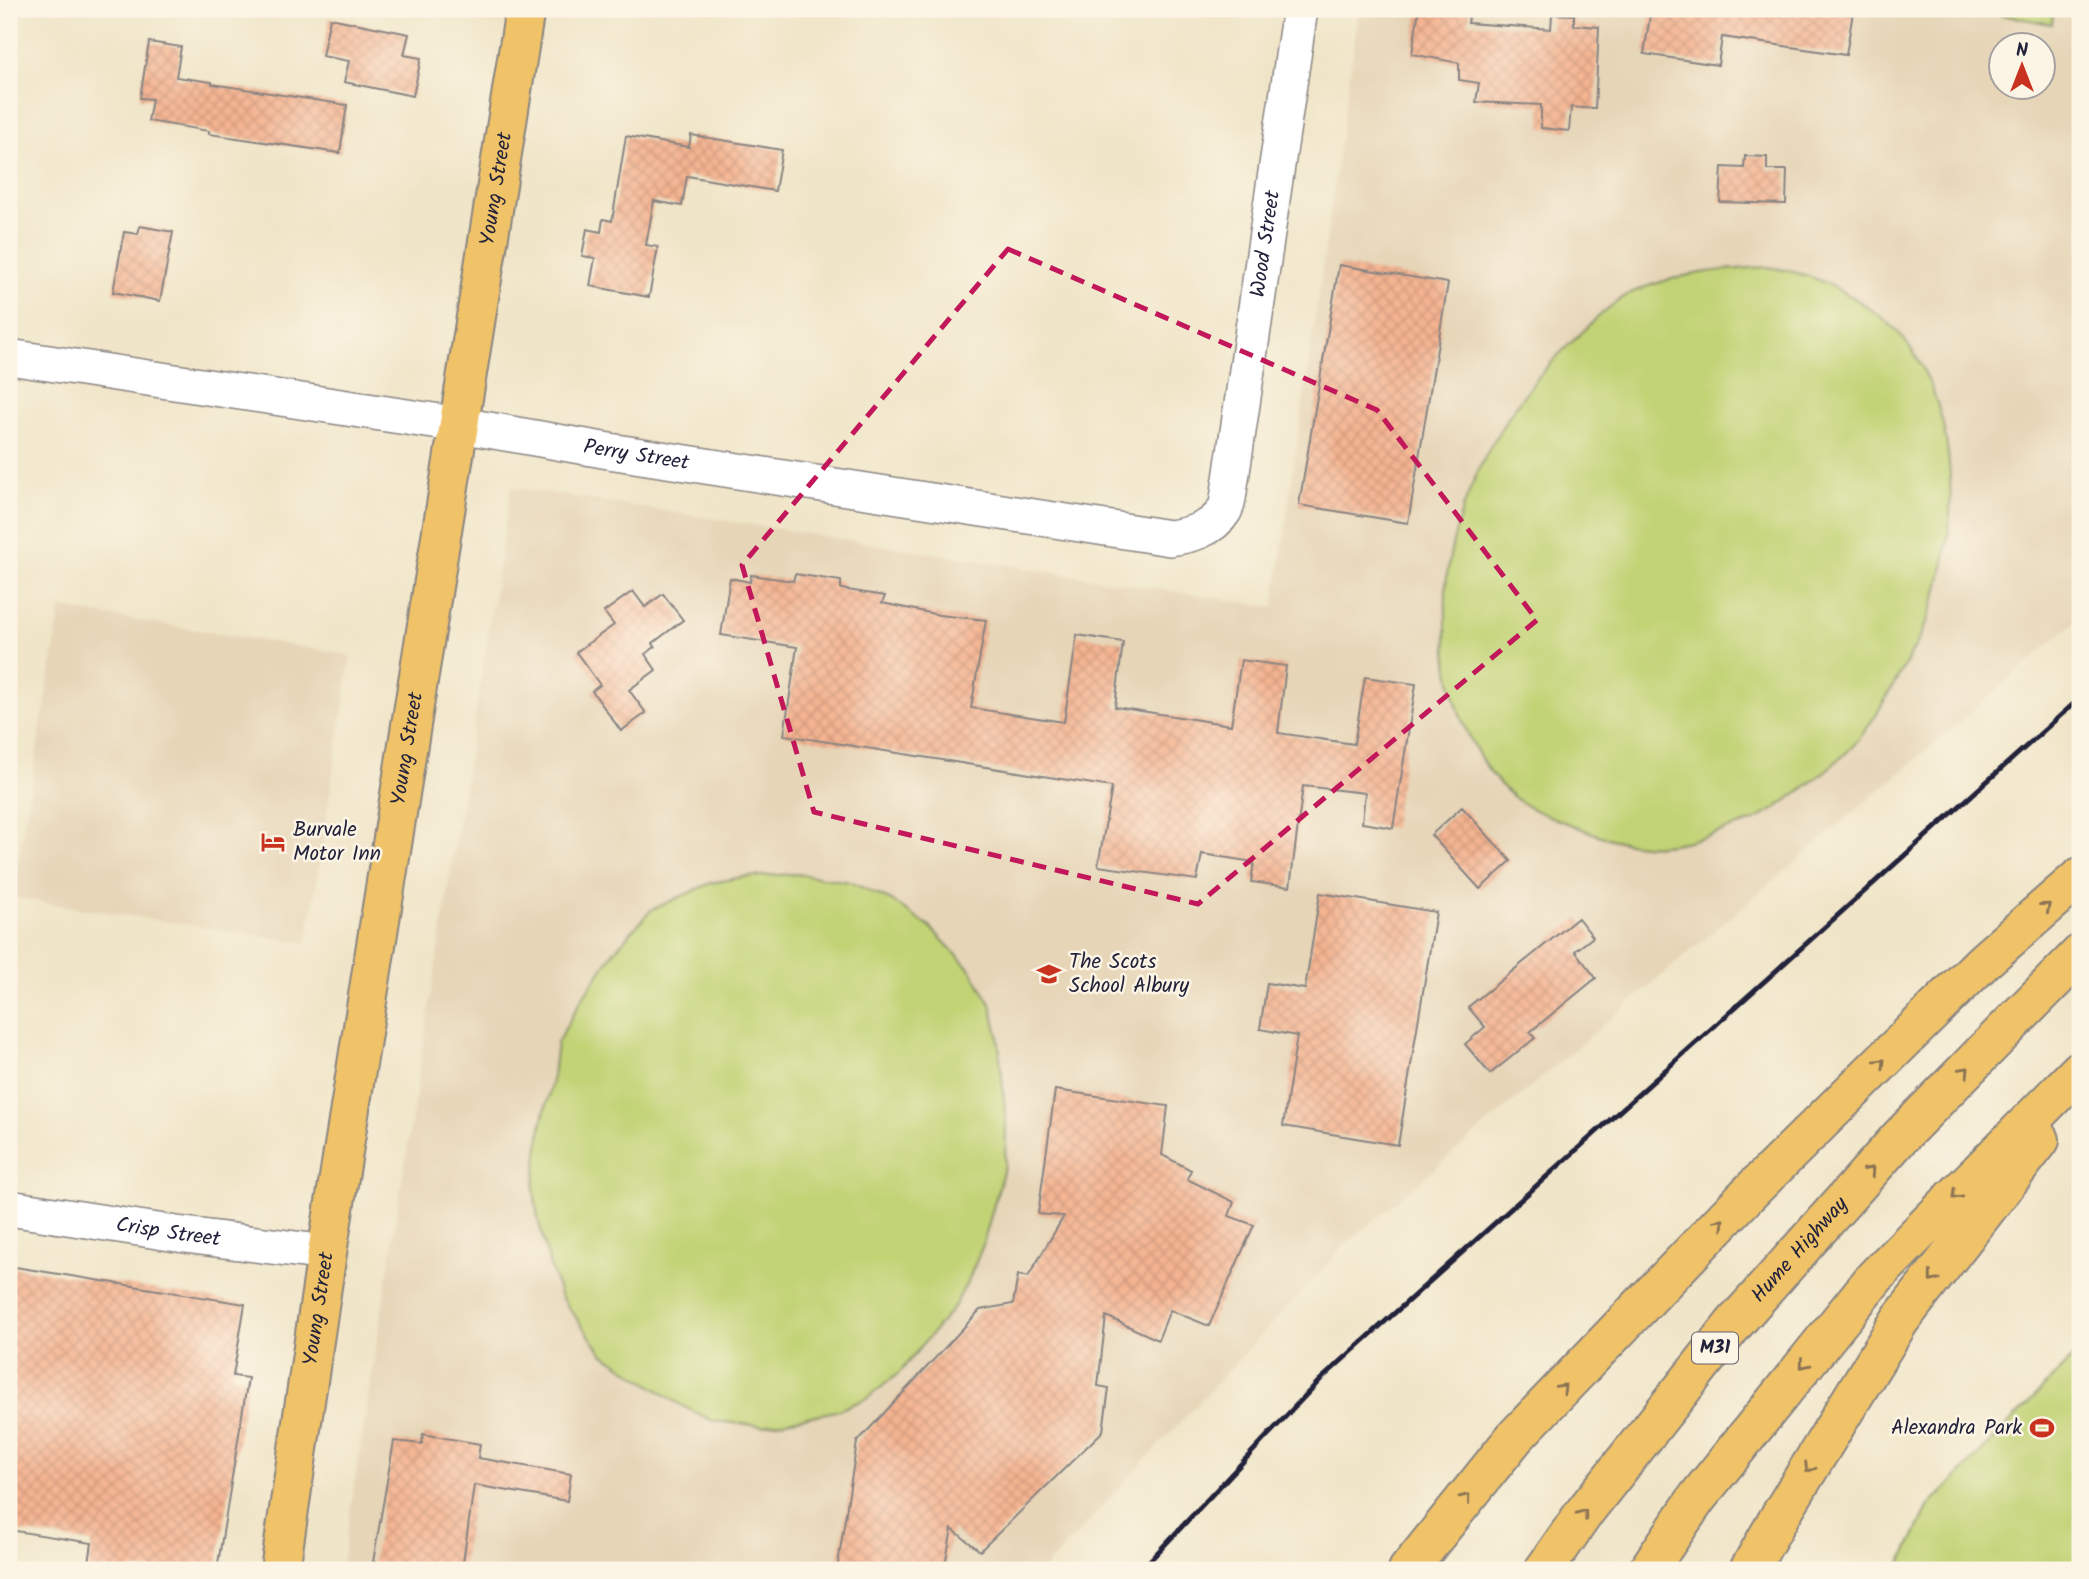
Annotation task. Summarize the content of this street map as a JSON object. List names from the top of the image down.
{
  "streets": {
    "main road": ["Young Street", "Hume Highway", "M31"],
    "street": ["Wood Street", "Perry Street", "Crisp Street"]
  },
  "crossings": [
    ["Young Street", "Perry Street"],
    ["Young Street", "Crisp Street"],
    ["Wood Street", "Perry Street"]
  ],
  "places": {
    "hotel": ["Burvale Motor Inn"],
    "school or university": ["The Scots School Albury"],
    "sports": ["Alexandra Park"]
  },
  "north": "top"
}
